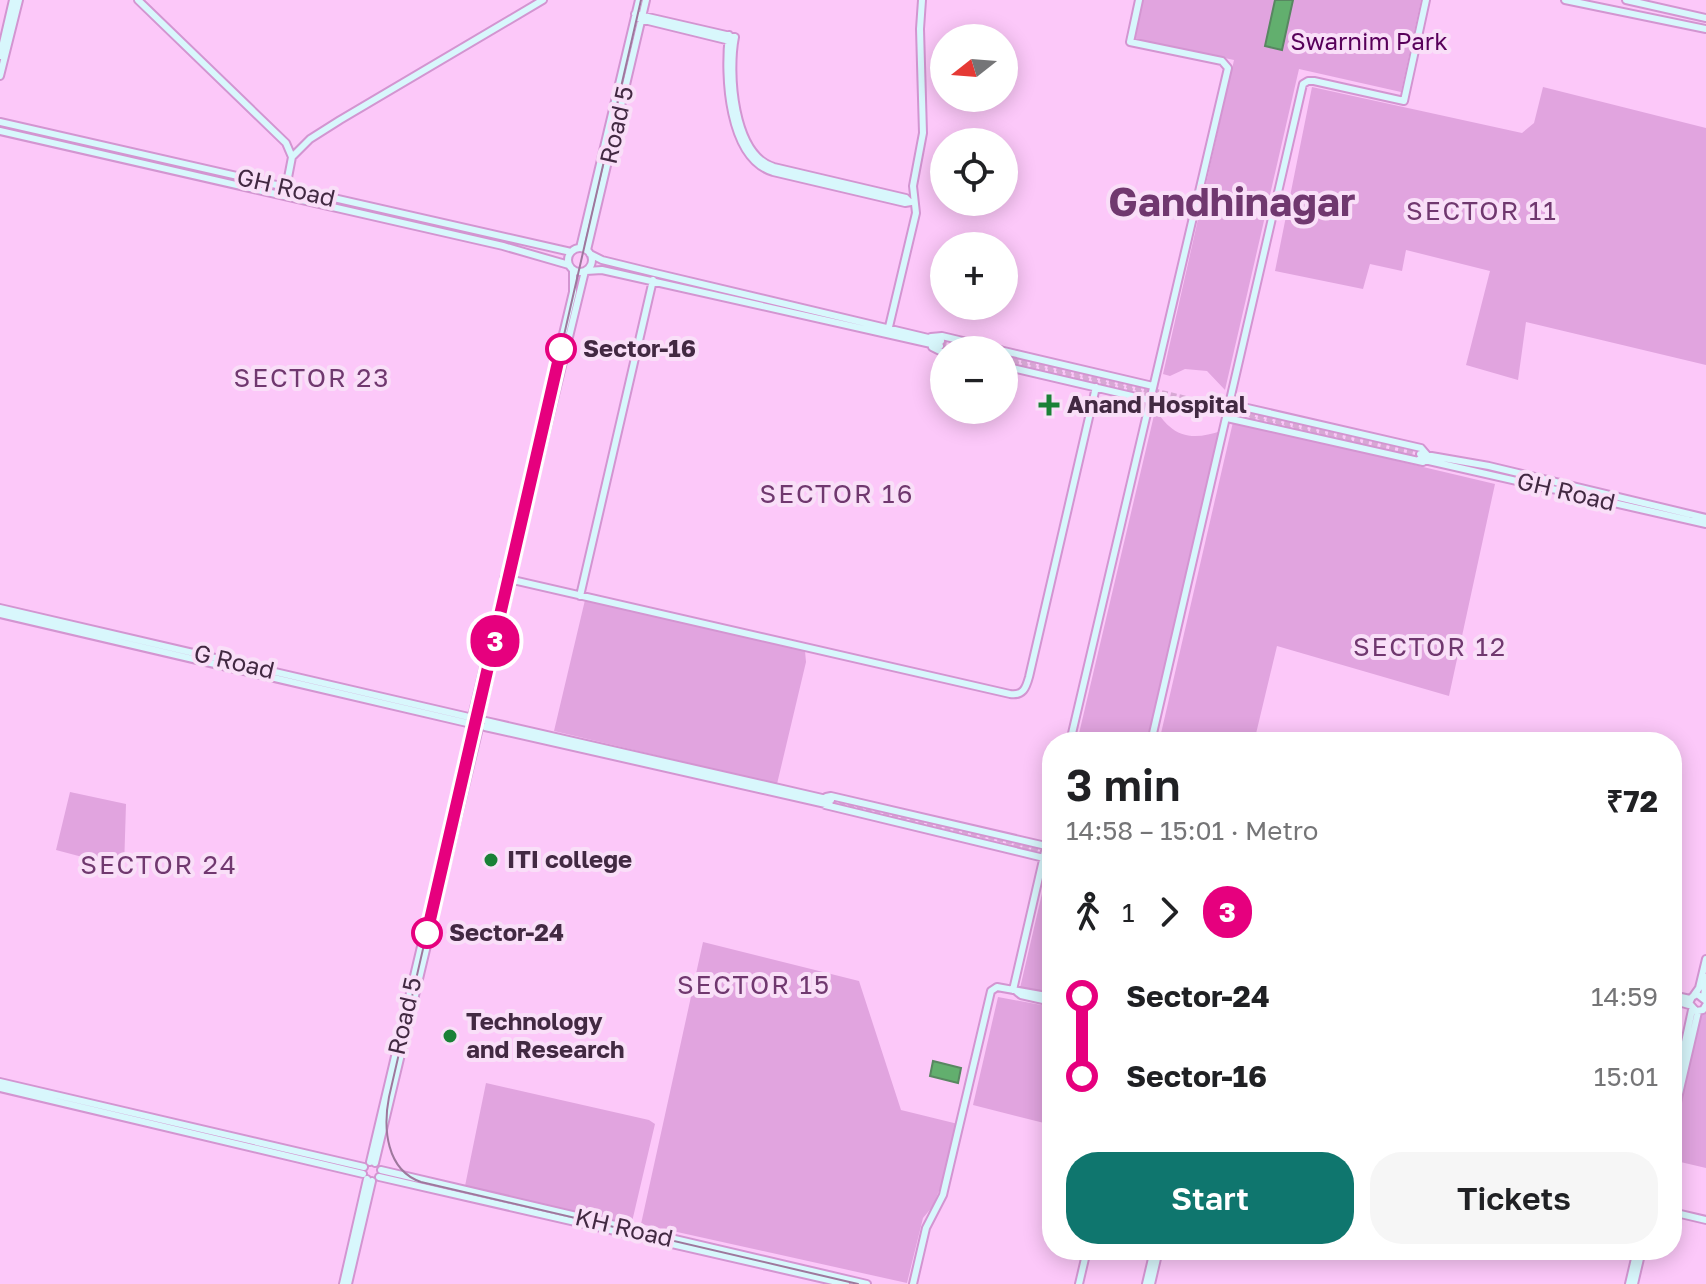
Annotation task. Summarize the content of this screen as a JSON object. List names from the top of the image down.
{
  "streets": {
    "street": [
      "Road 5",
      "GH Road",
      "G Road",
      "KH Road"
    ]
  },
  "crossings": [
    ["Road 5", "GH Road"],
    ["Road 5", "KH Road"]
  ],
  "districts": [
    "Gandhinagar",
    "SECTOR 11",
    "SECTOR 23",
    "SECTOR 16",
    "SECTOR 12",
    "SECTOR 24",
    "SECTOR 15"
  ],
  "parks": ["Swarnim Park"],
  "places": {
    "other": [
      "Sector-16",
      "ITI college",
      "Sector-24",
      "Technology and Research"
    ],
    "health": ["Anand Hospital"]
  },
  "lines": ["metro line 3"],
  "north": "left",
  "page": {
    "on_map": "3",
    "map_buttons": ["+", "−"],
    "heading": ["3 min", "14:58 – 15:01 · Metro", "₹72"],
    "legs": ["1", "3"],
    "list": [
      {
        "name": "Sector-24",
        "value": "14:59"
      },
      {
        "name": "Sector-16",
        "value": "15:01"
      }
    ],
    "buttons": ["Start", "Tickets"]
  }
}
